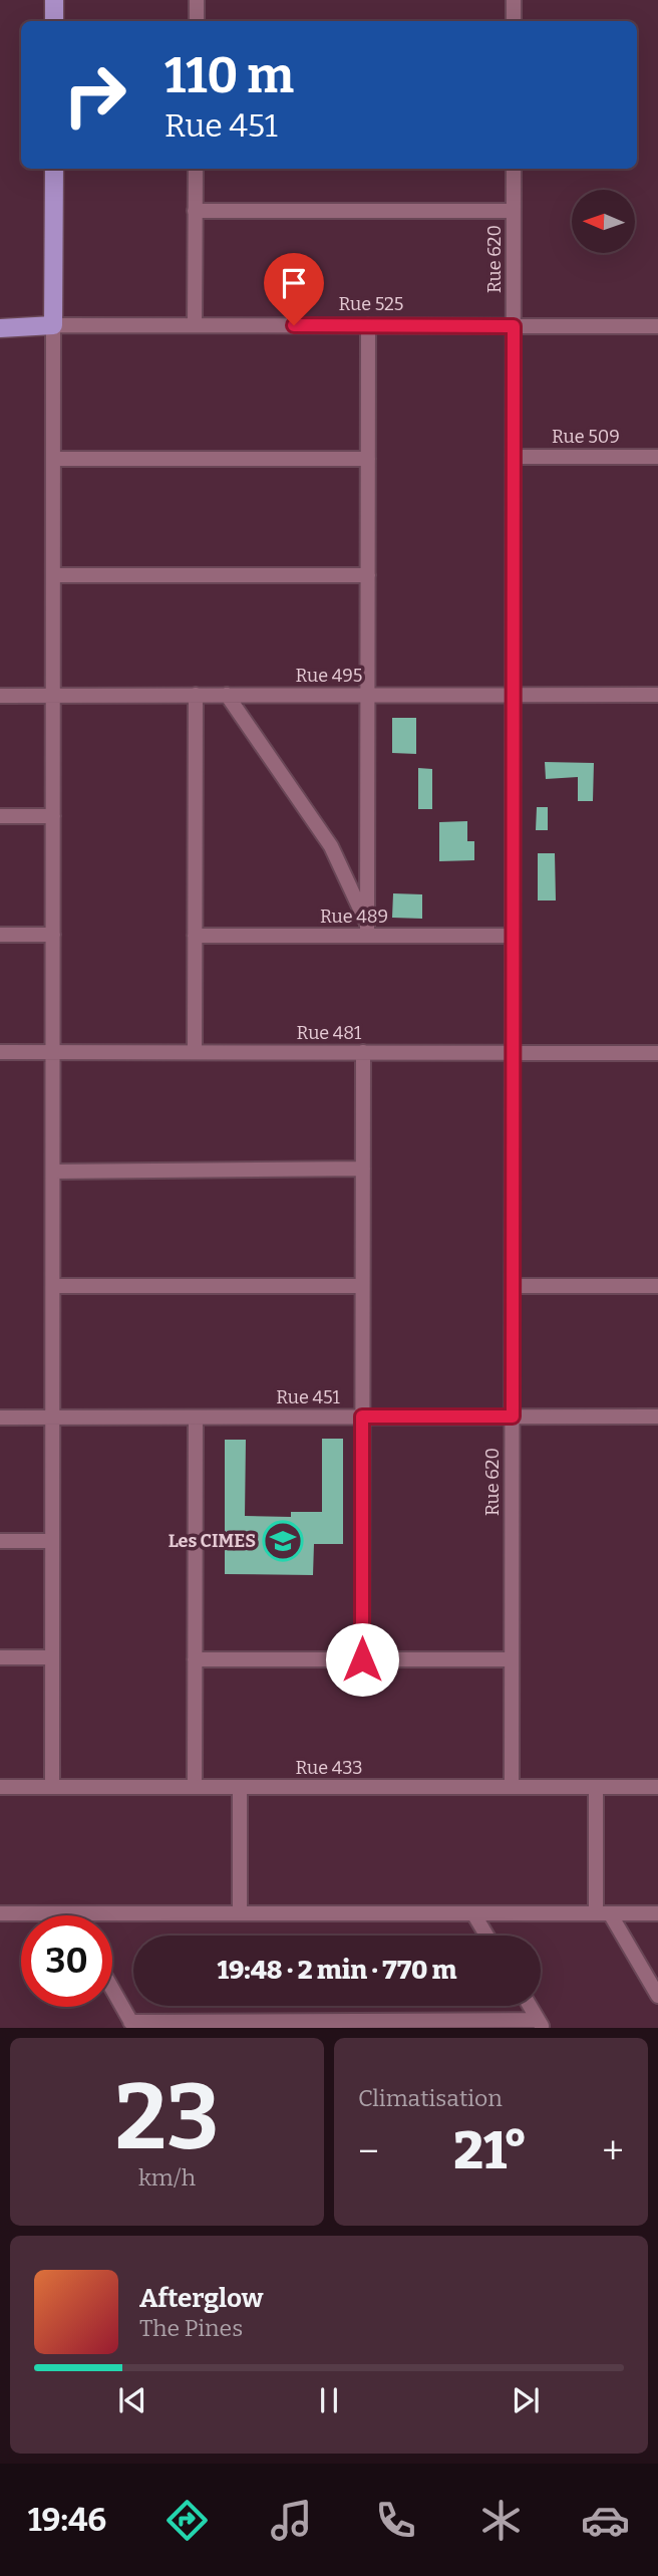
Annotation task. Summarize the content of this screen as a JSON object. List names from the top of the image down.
{
  "streets": {
    "main road": ["Rue 525"],
    "street": [
      "Rue 620",
      "Rue 509",
      "Rue 495",
      "Rue 489",
      "Rue 481",
      "Rue 451",
      "Rue 433"
    ]
  },
  "crossings": [
    ["Rue 620", "Rue 525"],
    ["Rue 620", "Rue 509"],
    ["Rue 620", "Rue 495"],
    ["Rue 620", "Rue 489"],
    ["Rue 620", "Rue 481"],
    ["Rue 620", "Rue 451"],
    ["Rue 620", "Rue 433"]
  ],
  "places": {
    "school or university": ["Les CIMES"]
  },
  "north": "left",
  "page": {
    "turn": ["110 m", "Rue 451"],
    "limit": "30",
    "trip": "19:48 · 2 min · 770 m",
    "tile": [
      ["23", "km/h"],
      "Climatisation"
    ],
    "heat": ["−", "21°", "+"],
    "song": ["Afterglow", "The Pines"],
    "tabs": "19:46"
  }
}
